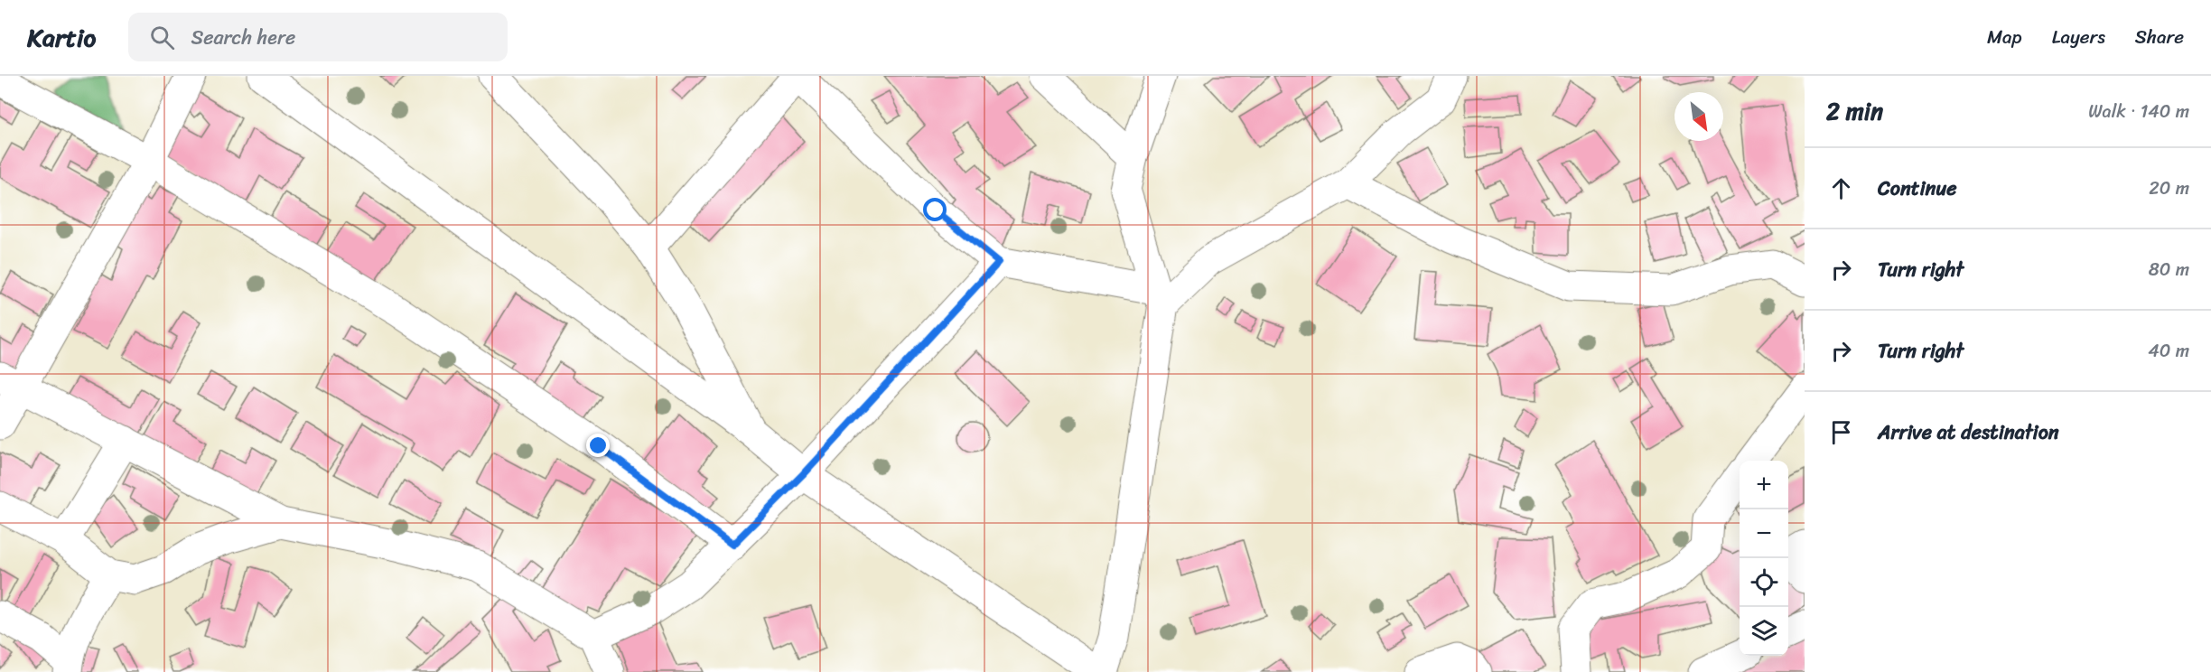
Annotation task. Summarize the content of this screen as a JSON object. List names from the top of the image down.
{
  "north": "bottom right",
  "page": {
    "header": "Kartio",
    "search": "Search here",
    "nav": ["Map", "Layers", "Share"],
    "heading": ["2 min", "Walk · 140 m"],
    "list": [
      ["Continue", "20 m"],
      ["Turn right", "80 m"],
      ["Turn right", "40 m"],
      "Arrive at destination"
    ],
    "map_buttons": ["+", "−"]
  }
}
